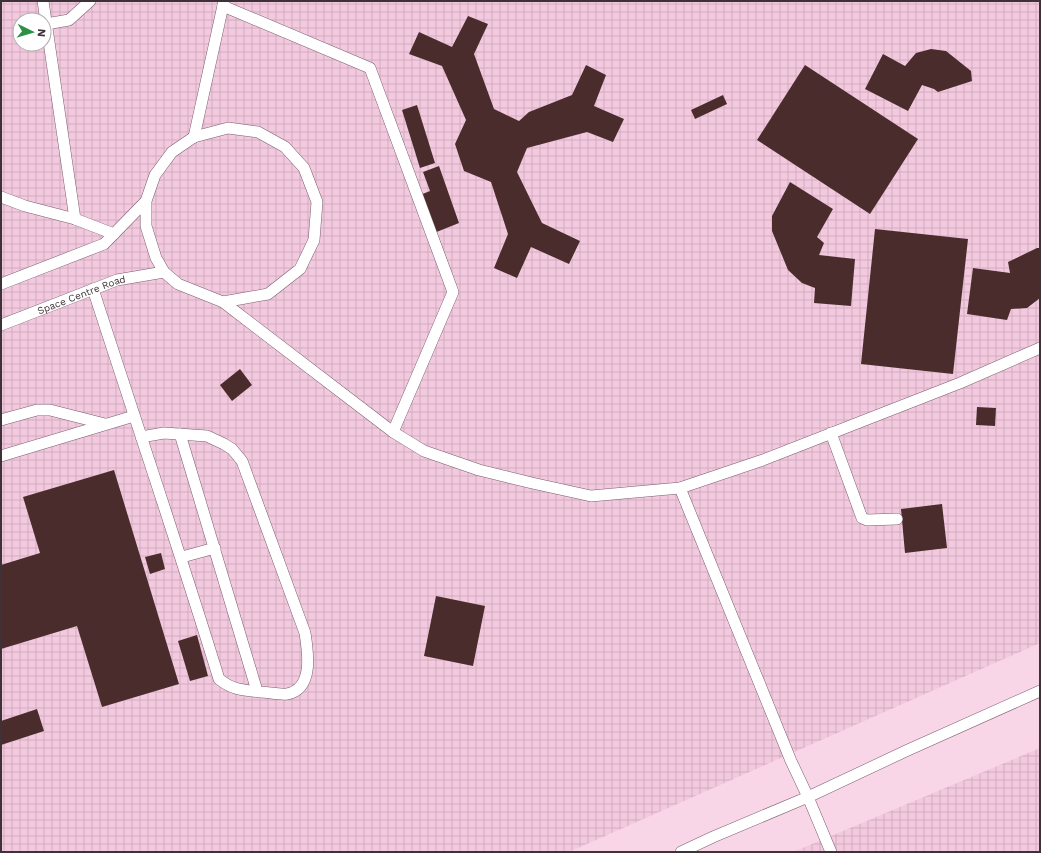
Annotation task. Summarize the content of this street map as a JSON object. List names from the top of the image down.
{
  "streets": {
    "lane": ["Space Centre Road"]
  },
  "north": "right"
}
